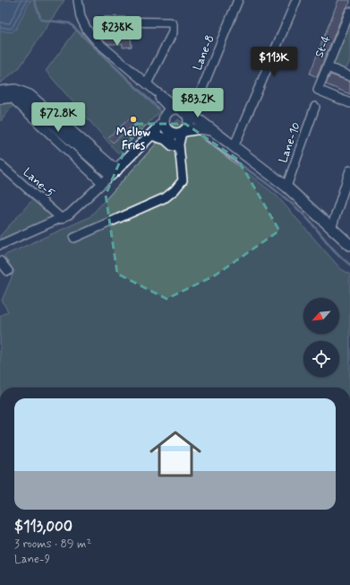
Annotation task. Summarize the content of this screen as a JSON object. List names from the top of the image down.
{
  "streets": {
    "street": [
      "St-4",
      "Lane-8",
      "Lane-10",
      "Lane-5"
    ]
  },
  "places": ["Mellow Fries"],
  "north": "bottom left",
  "page": {
    "price": [
      "$238K",
      "$113K",
      "$83.2K",
      "$72.8K"
    ],
    "list": [
      {
        "name": "$113,000",
        "note": "3 rooms · 89 m² · Lane-9"
      }
    ]
  }
}
